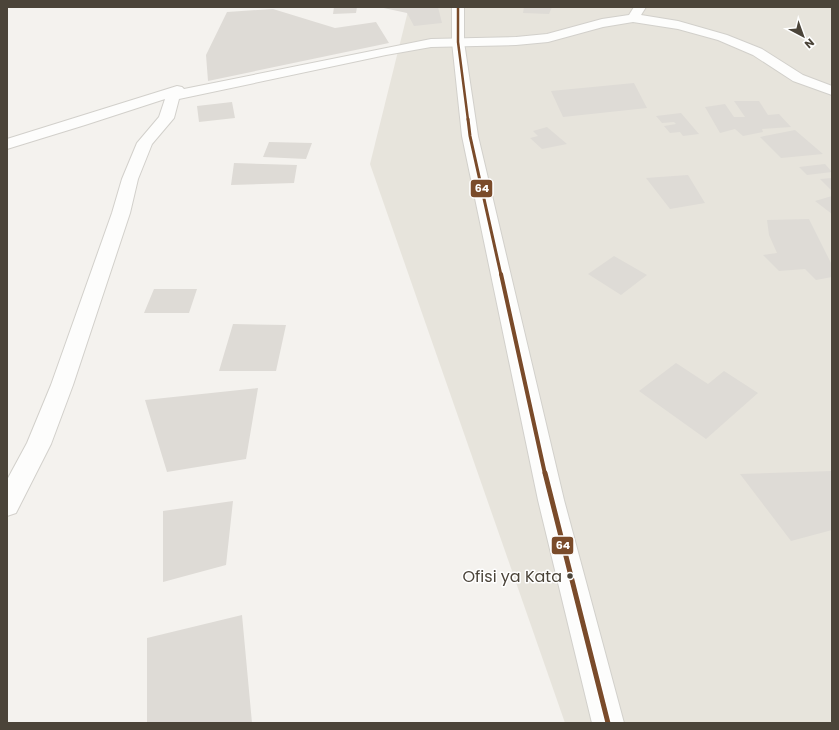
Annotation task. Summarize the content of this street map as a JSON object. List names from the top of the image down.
{
  "places": ["Ofisi ya Kata"],
  "lines": ["transit line 64"],
  "north": "bottom right"
}
